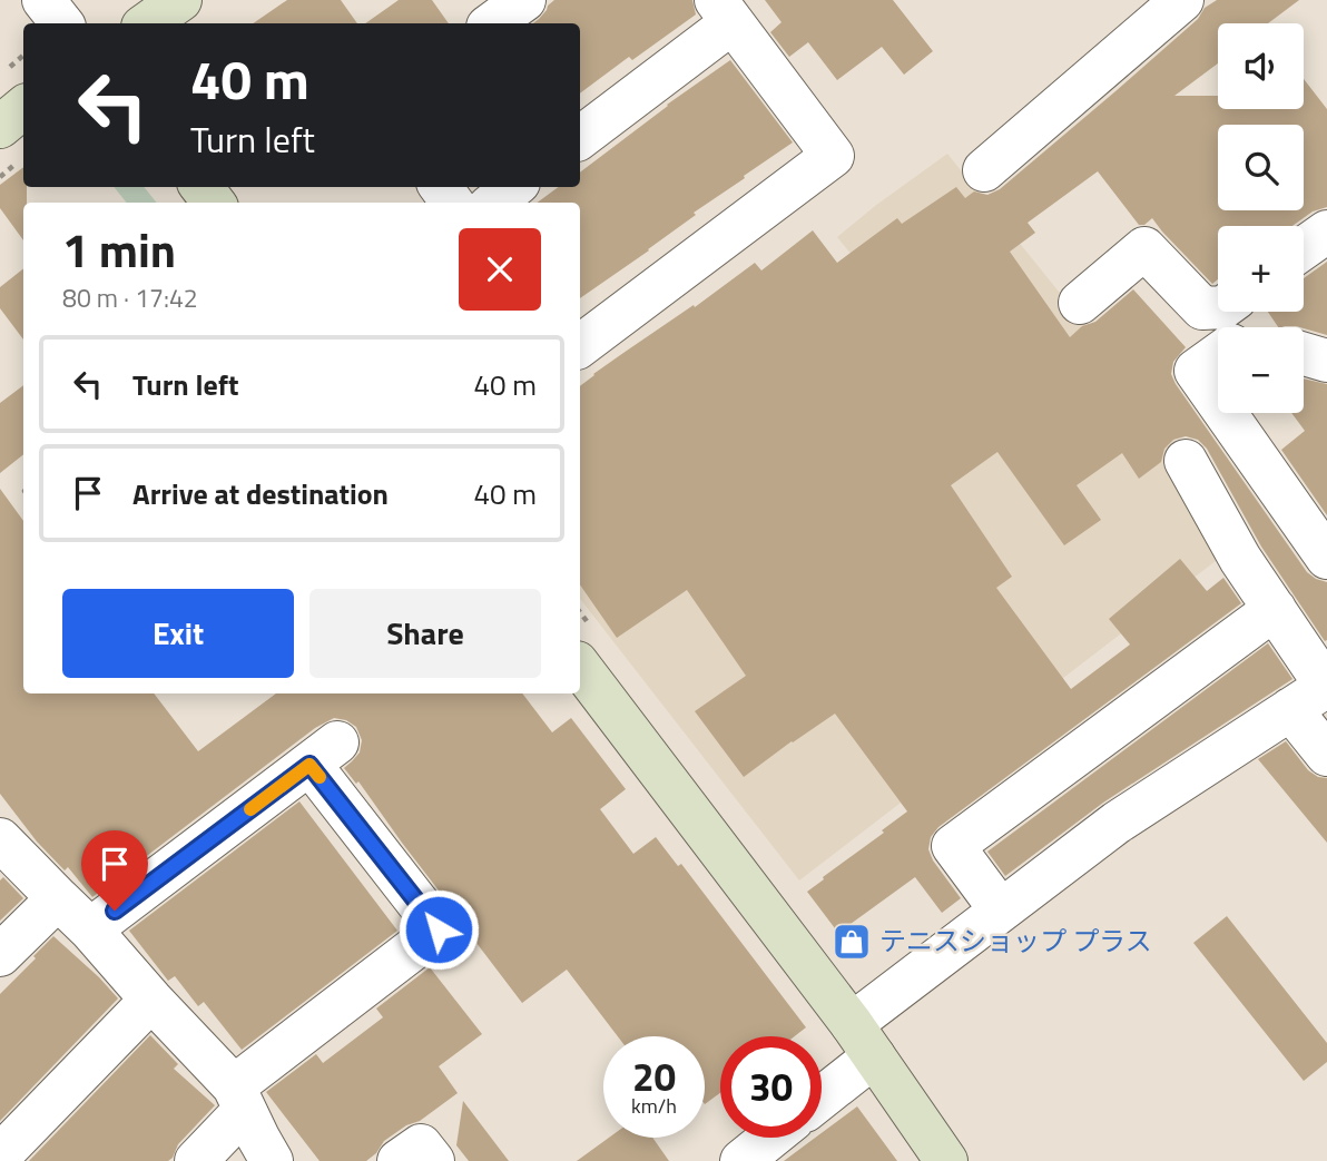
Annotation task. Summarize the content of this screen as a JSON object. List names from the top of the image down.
{
  "places": {
    "shop": ["テニスショップ プラス"]
  },
  "page": {
    "map_buttons": ["+", "−"],
    "turn": ["40 m", "Turn left"],
    "heading": ["1 min", "80 m · 17:42"],
    "list": [
      {
        "name": "Turn left",
        "value": "40 m"
      },
      {
        "name": "Arrive at destination",
        "value": "40 m"
      }
    ],
    "buttons": ["Exit", "Share"],
    "speed": "20 km/h",
    "limit": "30"
  }
}
